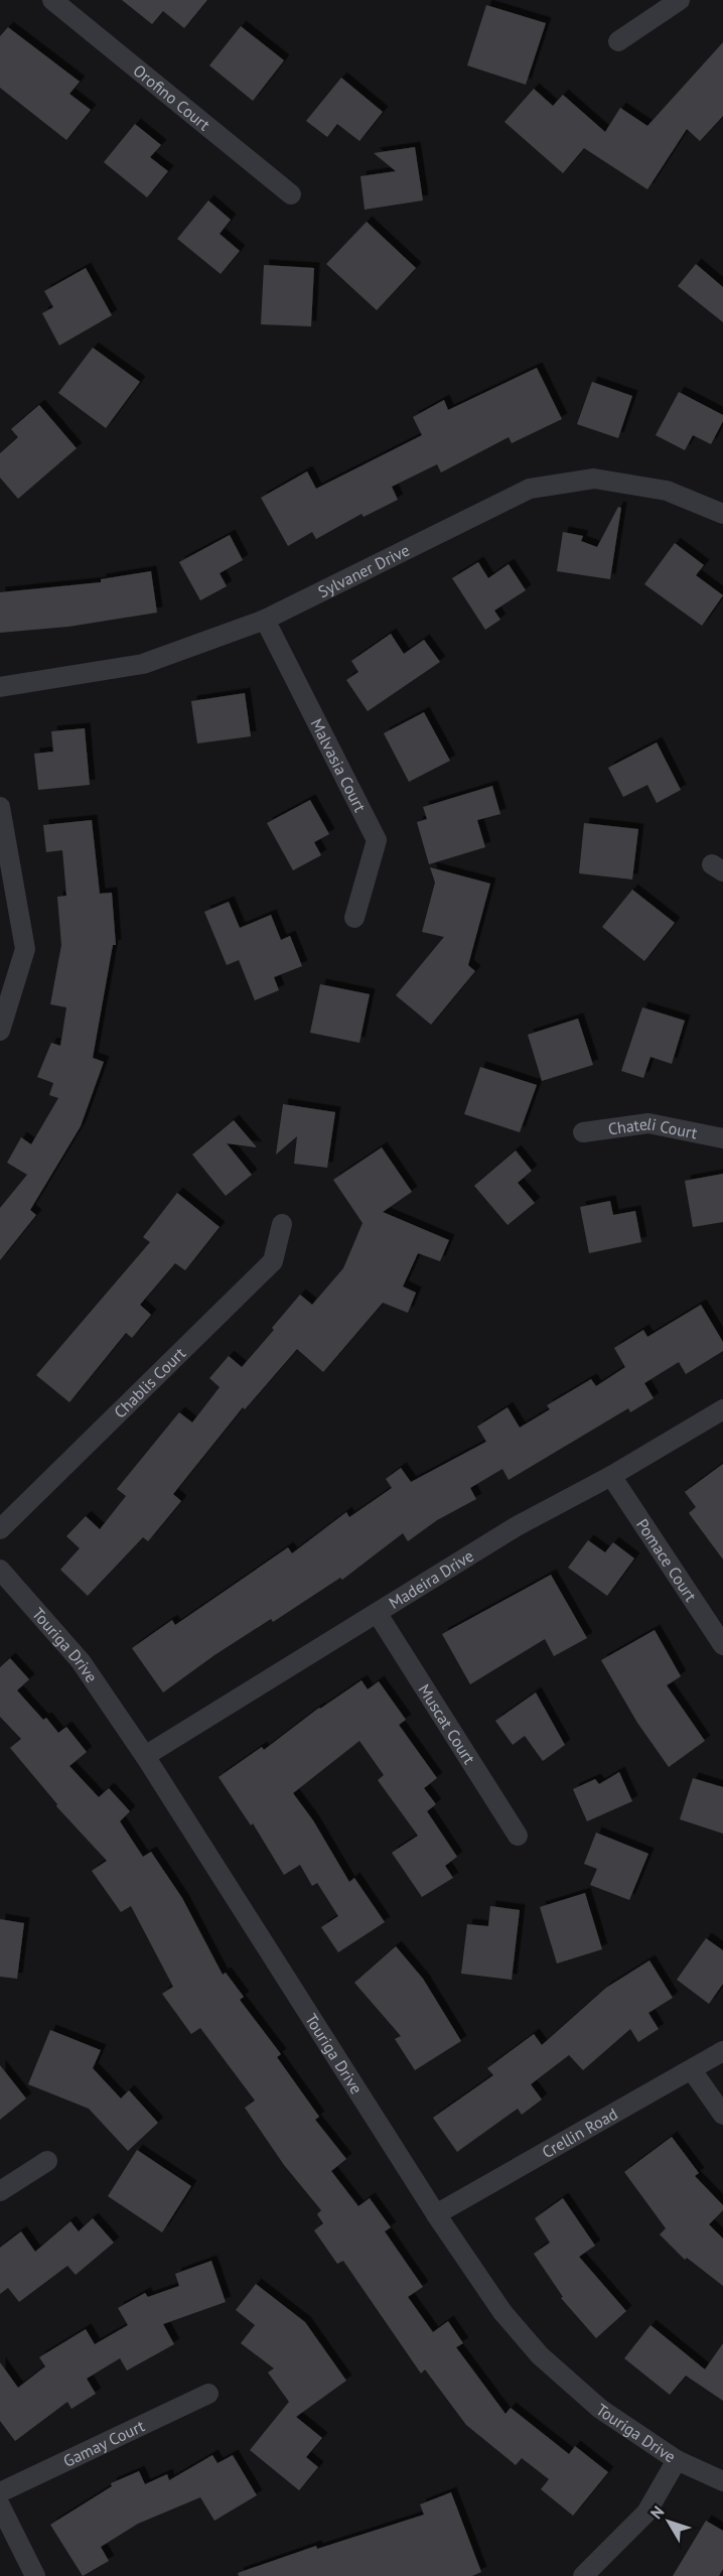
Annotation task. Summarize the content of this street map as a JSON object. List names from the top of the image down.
{
  "streets": {
    "street": [
      "Orofino Court",
      "Sylvaner Drive",
      "Malvasia Court",
      "Chateli Court",
      "Chablis Court",
      "Pomace Court",
      "Madeira Drive",
      "Touriga Drive",
      "Muscat Court",
      "Crellin Road",
      "Gamay Court"
    ]
  },
  "crossings": [
    ["Sylvaner Drive", "Malvasia Court"],
    ["Pomace Court", "Madeira Drive"],
    ["Madeira Drive", "Touriga Drive"],
    ["Madeira Drive", "Muscat Court"],
    ["Touriga Drive", "Crellin Road"]
  ],
  "north": "top left"
}
